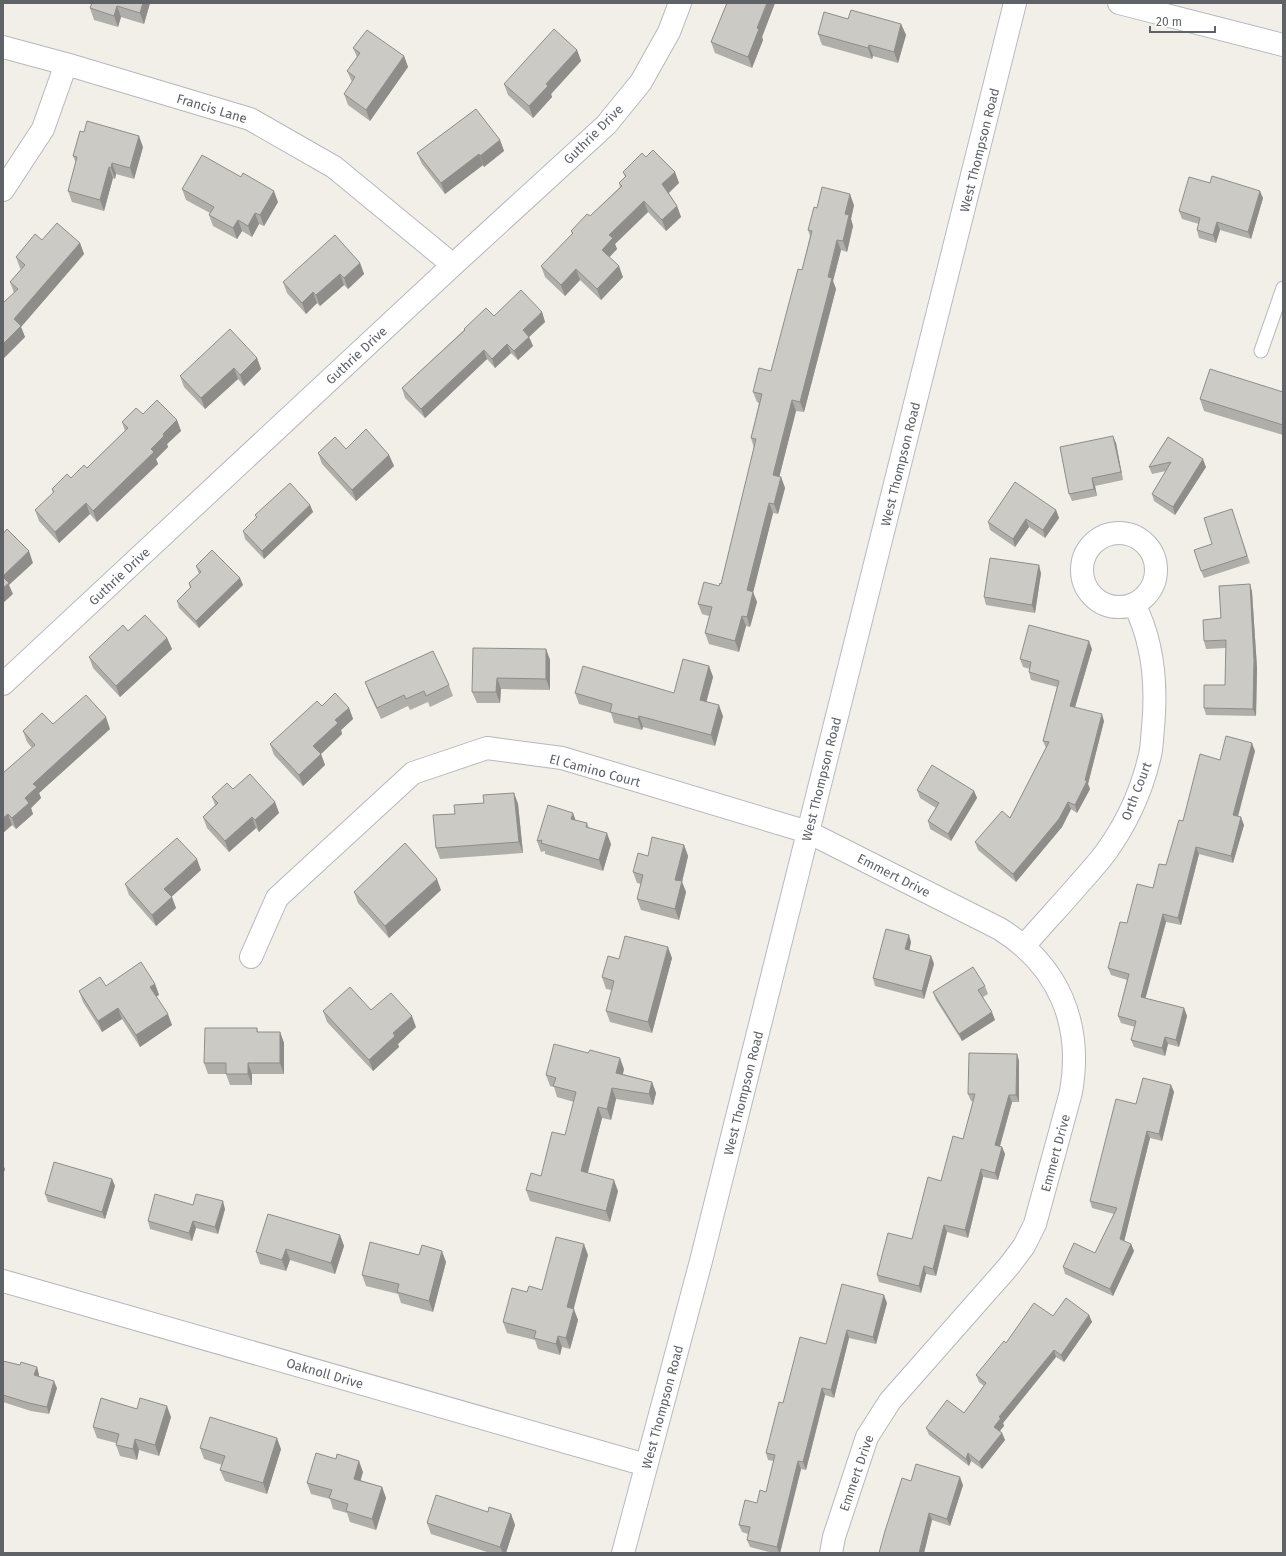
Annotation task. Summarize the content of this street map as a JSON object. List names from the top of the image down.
{
  "streets": {
    "street": [
      "Francis Lane",
      "Guthrie Drive",
      "West Thompson Road",
      "El Camino Court",
      "Orth Court",
      "Emmert Drive",
      "Oaknoll Drive"
    ]
  },
  "crossings": [
    ["Francis Lane", "Guthrie Drive"],
    ["West Thompson Road", "El Camino Court"],
    ["West Thompson Road", "Emmert Drive"],
    ["West Thompson Road", "Oaknoll Drive"],
    ["El Camino Court", "Emmert Drive"],
    ["Orth Court", "Emmert Drive"]
  ],
  "scale_bar": "20 m"
}
